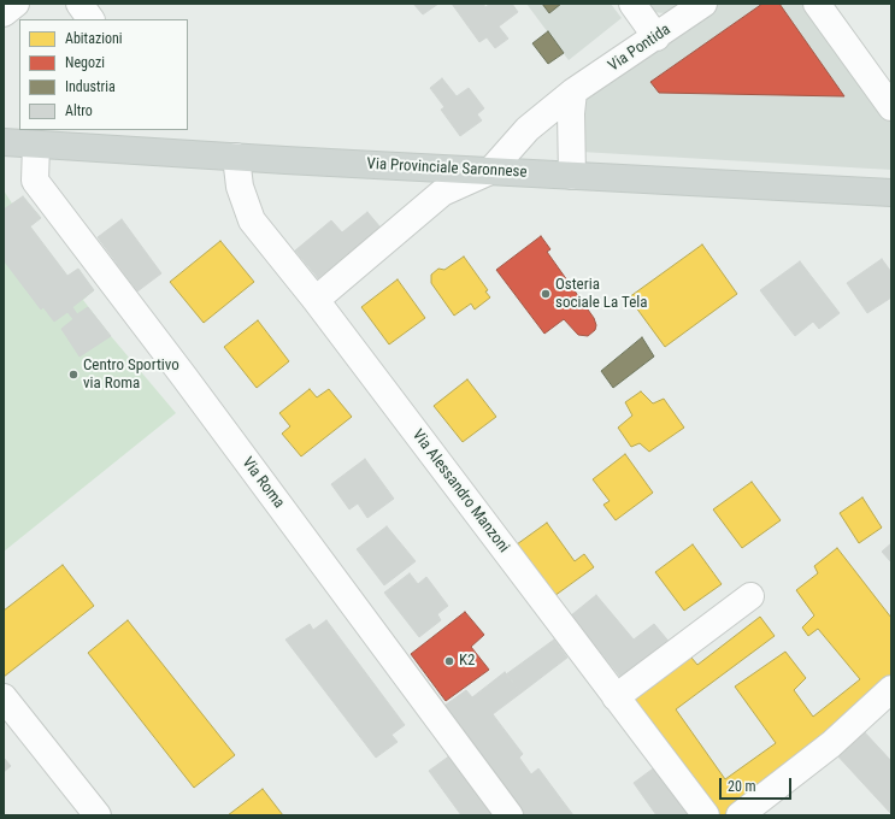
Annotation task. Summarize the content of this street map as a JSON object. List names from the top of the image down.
{
  "streets": {
    "main road": ["Via Provinciale Saronnese"],
    "street": ["Via Pontida", "Via Roma", "Via Alessandro Manzoni"]
  },
  "crossings": [
    ["Via Pontida", "Via Provinciale Saronnese"],
    ["Via Provinciale Saronnese", "Via Roma"],
    ["Via Provinciale Saronnese", "Via Alessandro Manzoni"]
  ],
  "places": ["Osteria sociale La Tela", "Centro Sportivo via Roma", "K2"],
  "legend": [
    "Abitazioni",
    "Negozi",
    "Industria",
    "Altro"
  ],
  "scale_bar": "20 m"
}
